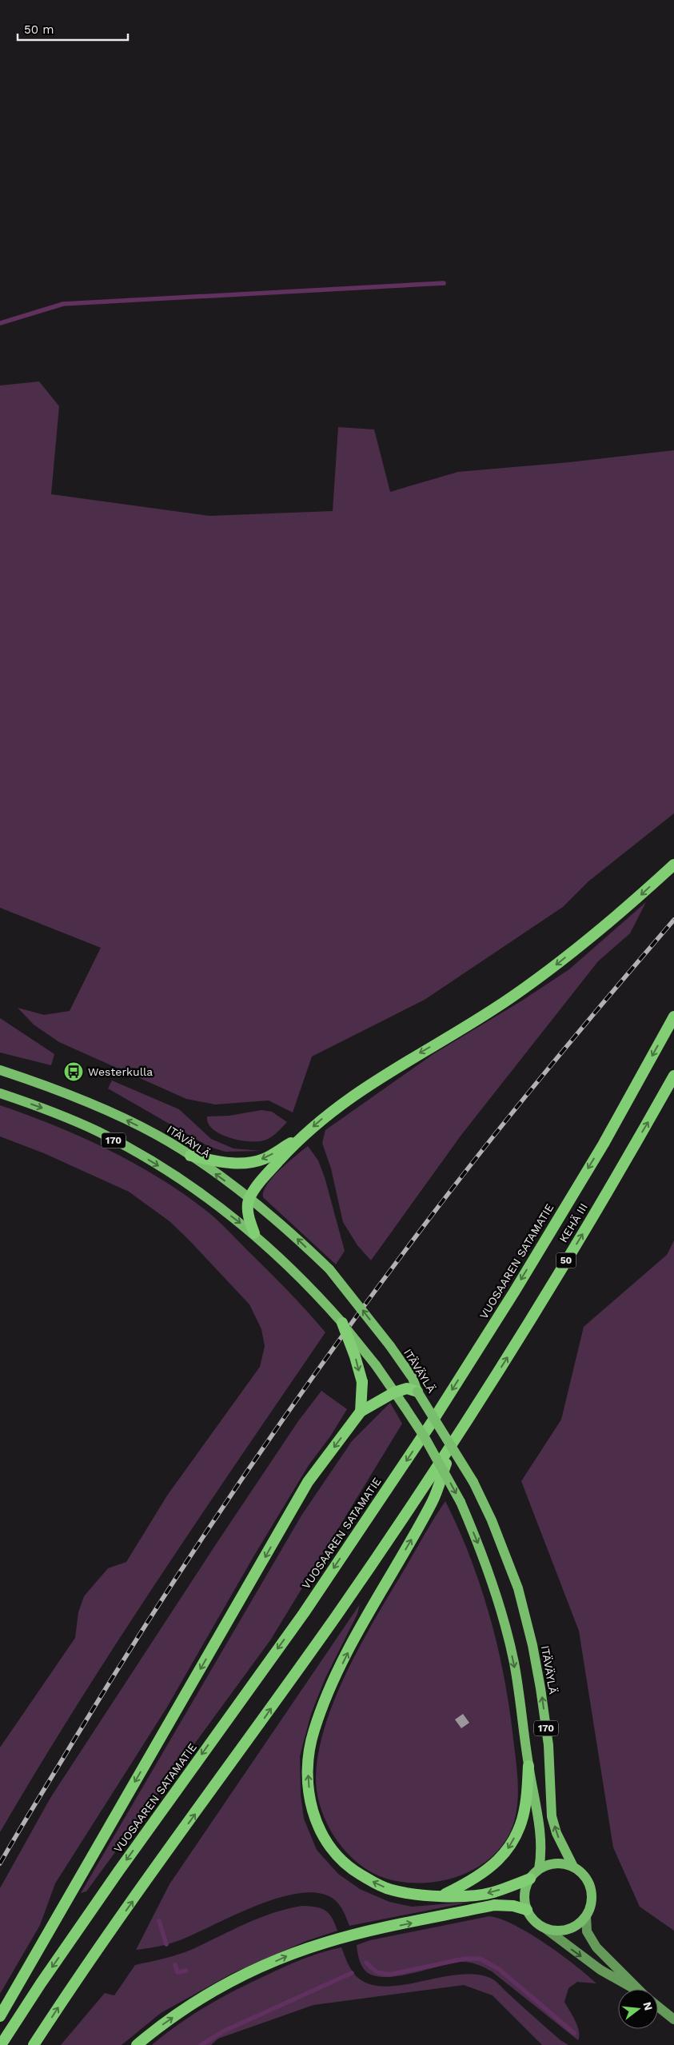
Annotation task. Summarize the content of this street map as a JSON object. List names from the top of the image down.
{
  "streets": {
    "highway": ["KEHÄ III", "50", "VUOSAAREN SATAMATIE"],
    "main road": ["170", "ITÄVÄYLÄ"]
  },
  "crossings": [
    ["170", "ITÄVÄYLÄ"]
  ],
  "one_way": ["KEHÄ III"],
  "places": {
    "bus stop": ["Westerkulla"]
  },
  "scale_bar": "50 m",
  "north": "right"
}
